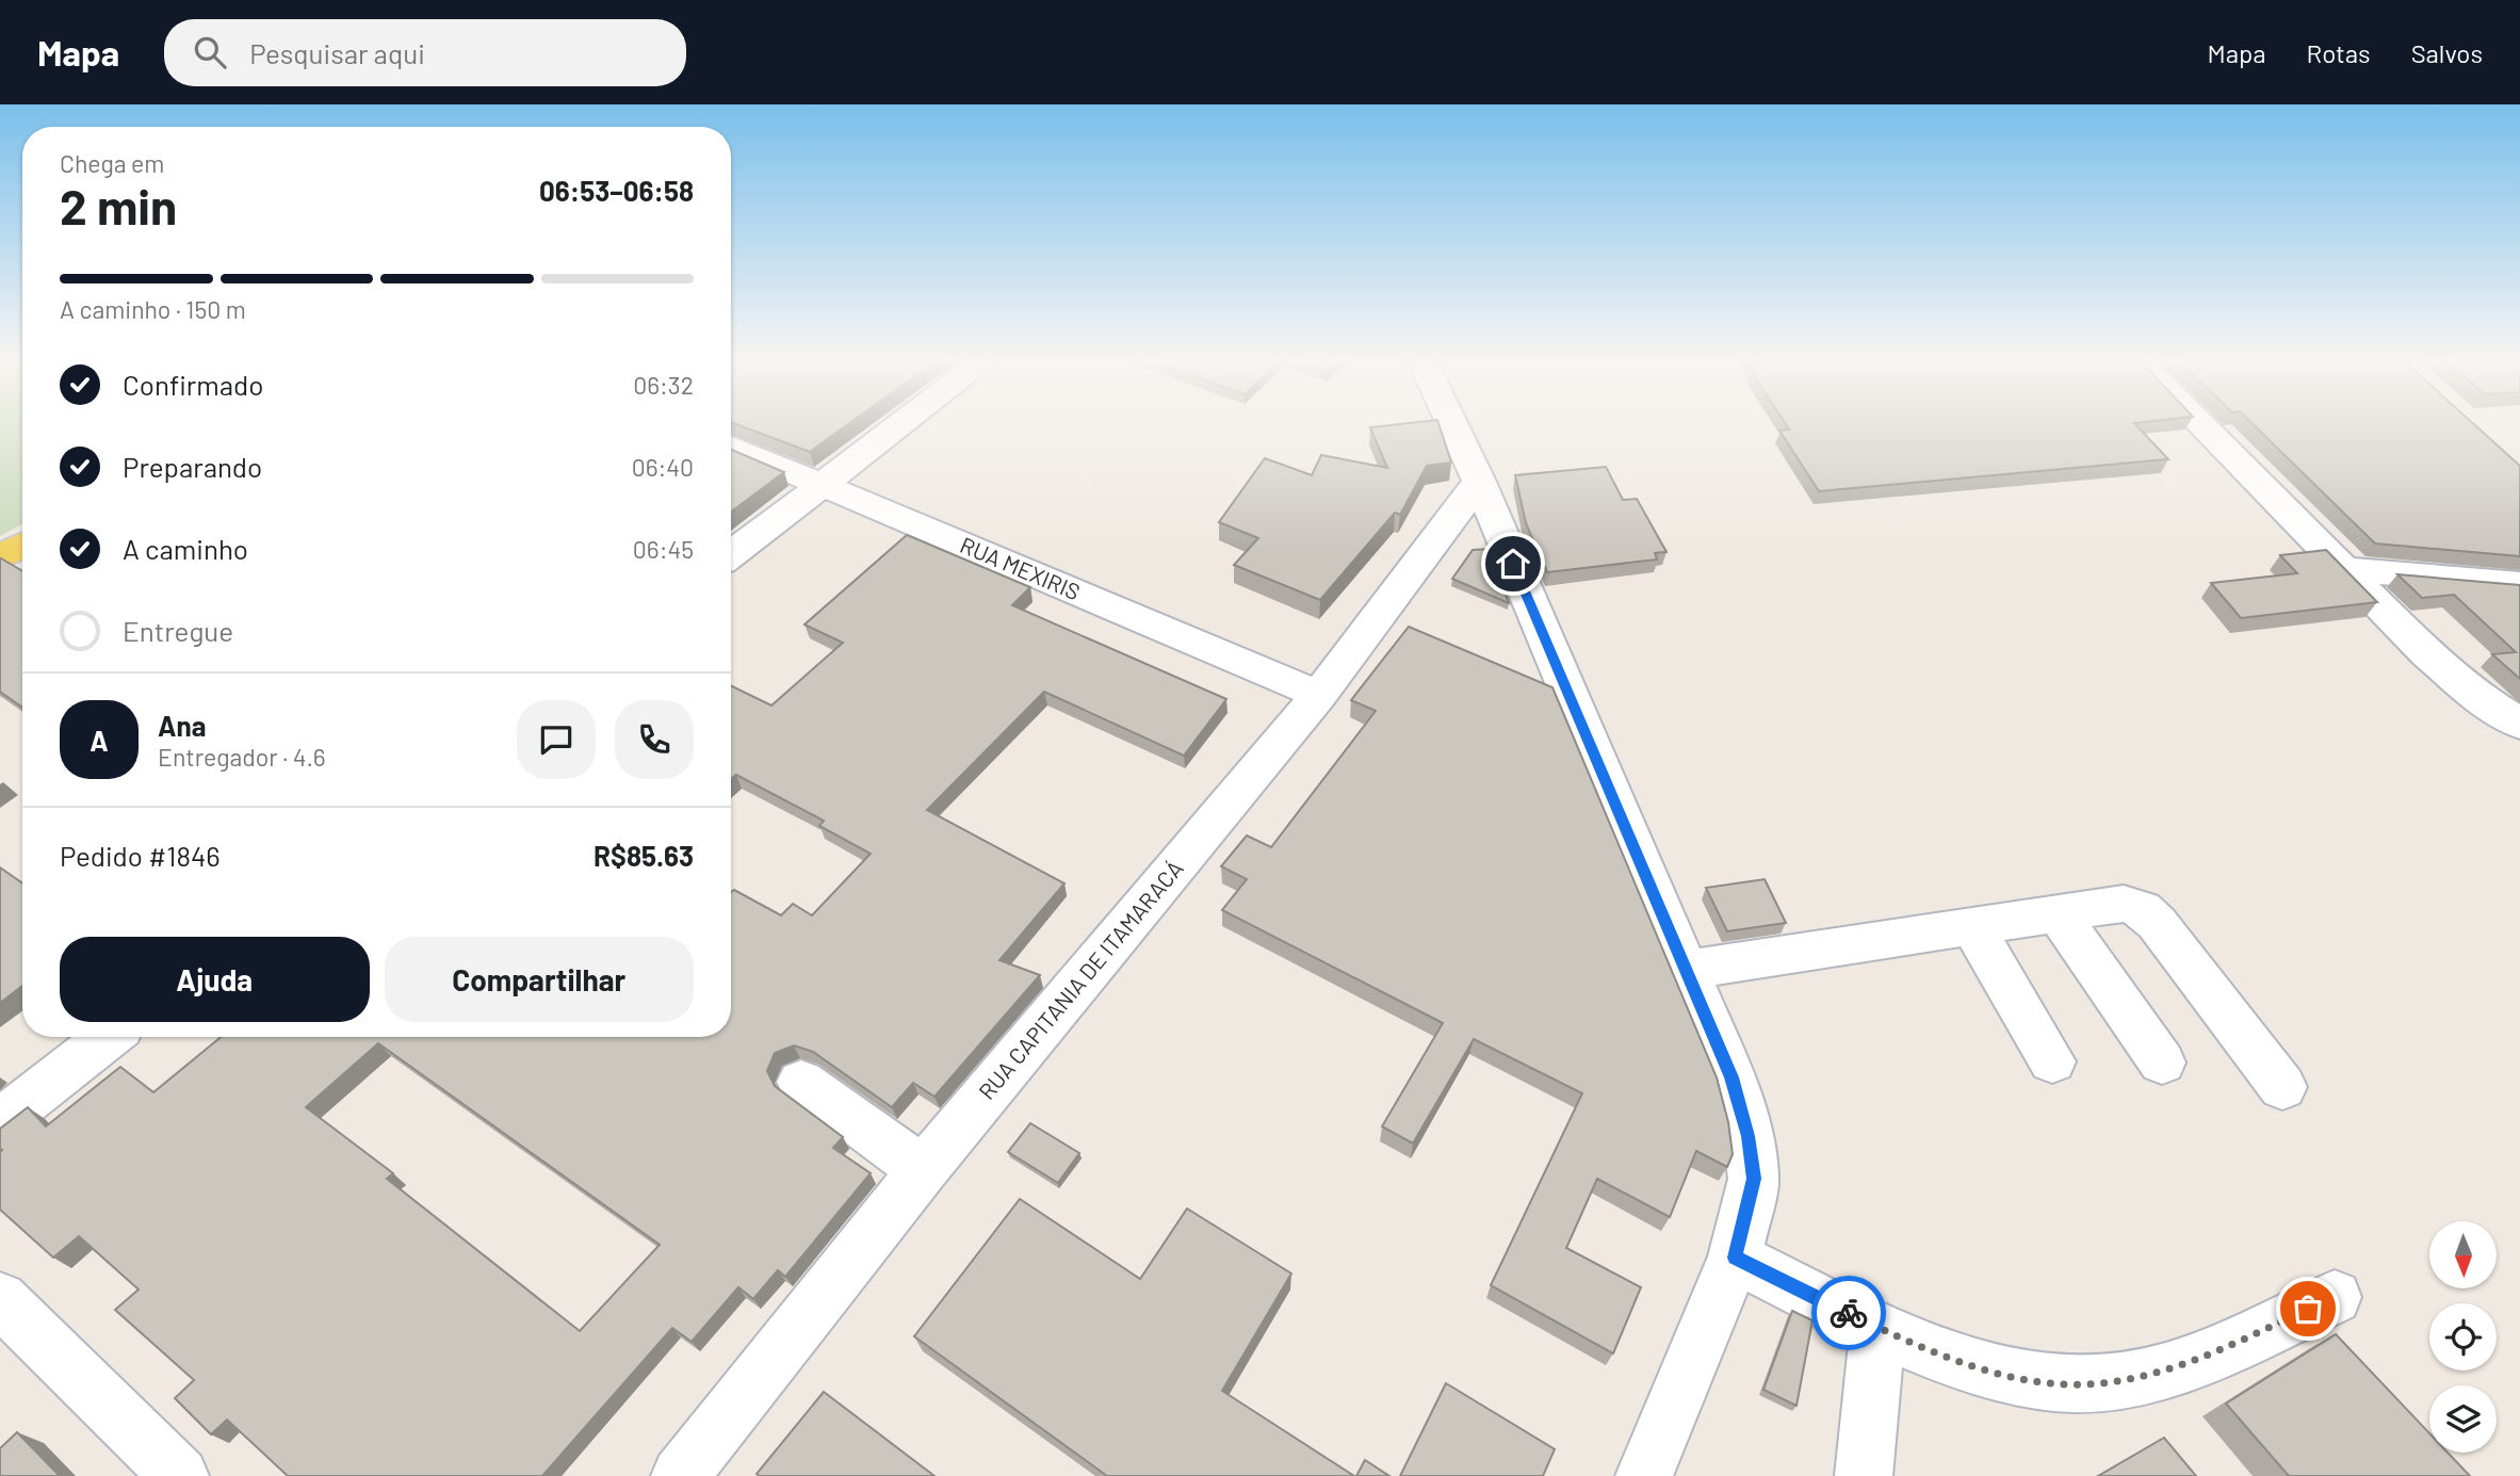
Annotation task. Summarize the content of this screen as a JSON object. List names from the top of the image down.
{
  "streets": {
    "street": ["RUA MEXIRIS", "RUA CAPITANIA DE ITAMARACÁ"]
  },
  "crossings": [
    ["RUA MEXIRIS", "RUA CAPITANIA DE ITAMARACÁ"]
  ],
  "north": "bottom",
  "page": {
    "header": "Mapa",
    "search": "Pesquisar aqui",
    "nav": ["Mapa", "Rotas", "Salvos"],
    "heading": ["2 min", "Chega em", "06:53–06:58"],
    "panel": [
      "Ana",
      "Entregador · 4.6",
      "Pedido #1846",
      "R$85.63"
    ],
    "bar": "A caminho · 150 m",
    "list": [
      ["Confirmado", "06:32"],
      ["Preparando", "06:40"],
      ["A caminho", "06:45"],
      "Entregue"
    ],
    "round": "A",
    "buttons": ["Ajuda", "Compartilhar"]
  }
}
